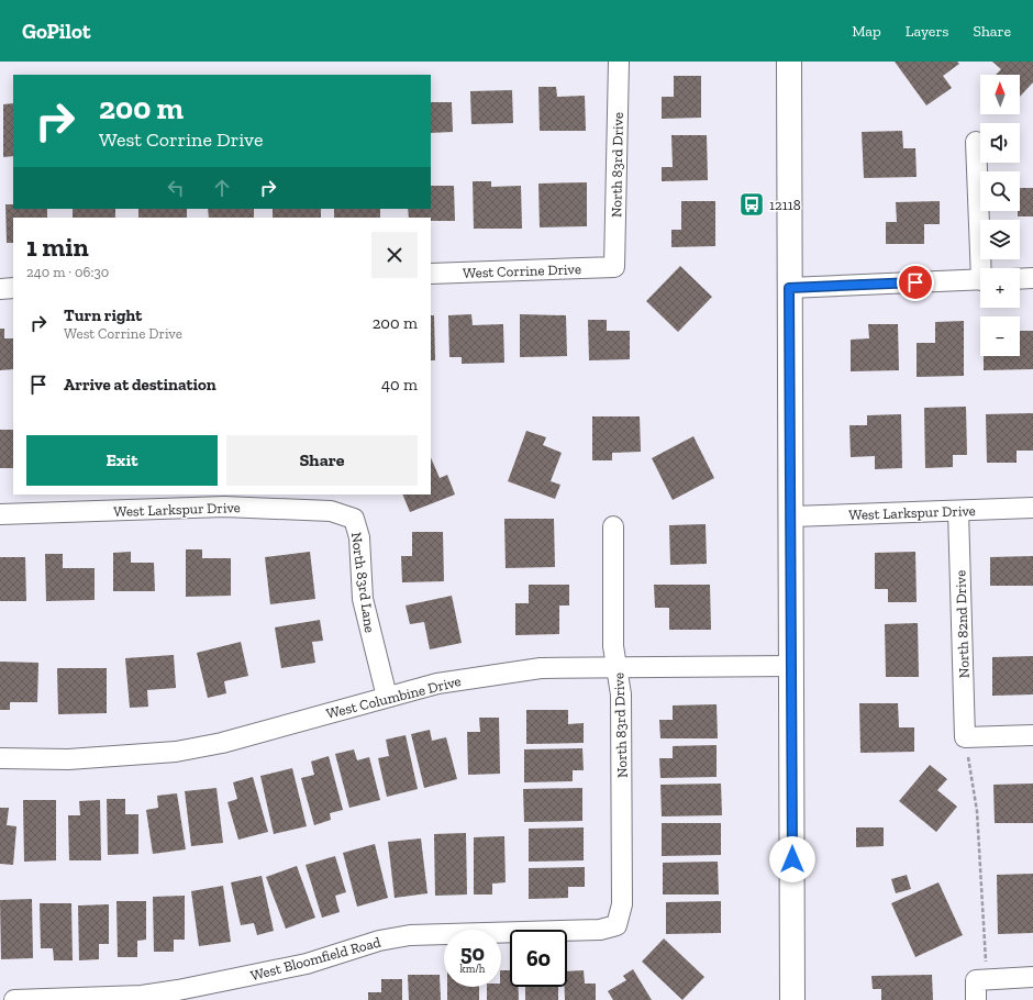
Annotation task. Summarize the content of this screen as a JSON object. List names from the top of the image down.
{
  "streets": {
    "street": [
      "North 83rd Drive",
      "West Corrine Drive",
      "West Larkspur Drive",
      "North 83rd Lane",
      "North 82nd Drive",
      "West Columbine Drive",
      "West Bloomfield Road"
    ]
  },
  "crossings": [
    ["North 83rd Drive", "West Corrine Drive"],
    ["North 83rd Drive", "West Columbine Drive"],
    ["North 83rd Drive", "West Bloomfield Road"],
    ["West Larkspur Drive", "North 83rd Lane"],
    ["West Larkspur Drive", "North 82nd Drive"],
    ["North 83rd Lane", "West Columbine Drive"]
  ],
  "places": {
    "bus stop": ["12118"]
  },
  "north": "top",
  "page": {
    "header": "GoPilot",
    "nav": ["Map", "Layers", "Share"],
    "map_buttons": ["+", "−"],
    "turn": ["200 m", "West Corrine Drive"],
    "heading": ["1 min", "240 m · 06:30"],
    "list": [
      {
        "name": "Turn right",
        "note": "West Corrine Drive",
        "value": "200 m"
      },
      {
        "name": "Arrive at destination",
        "value": "40 m"
      }
    ],
    "buttons": ["Exit", "Share"],
    "speed": "50 km/h",
    "limit": "60"
  }
}
